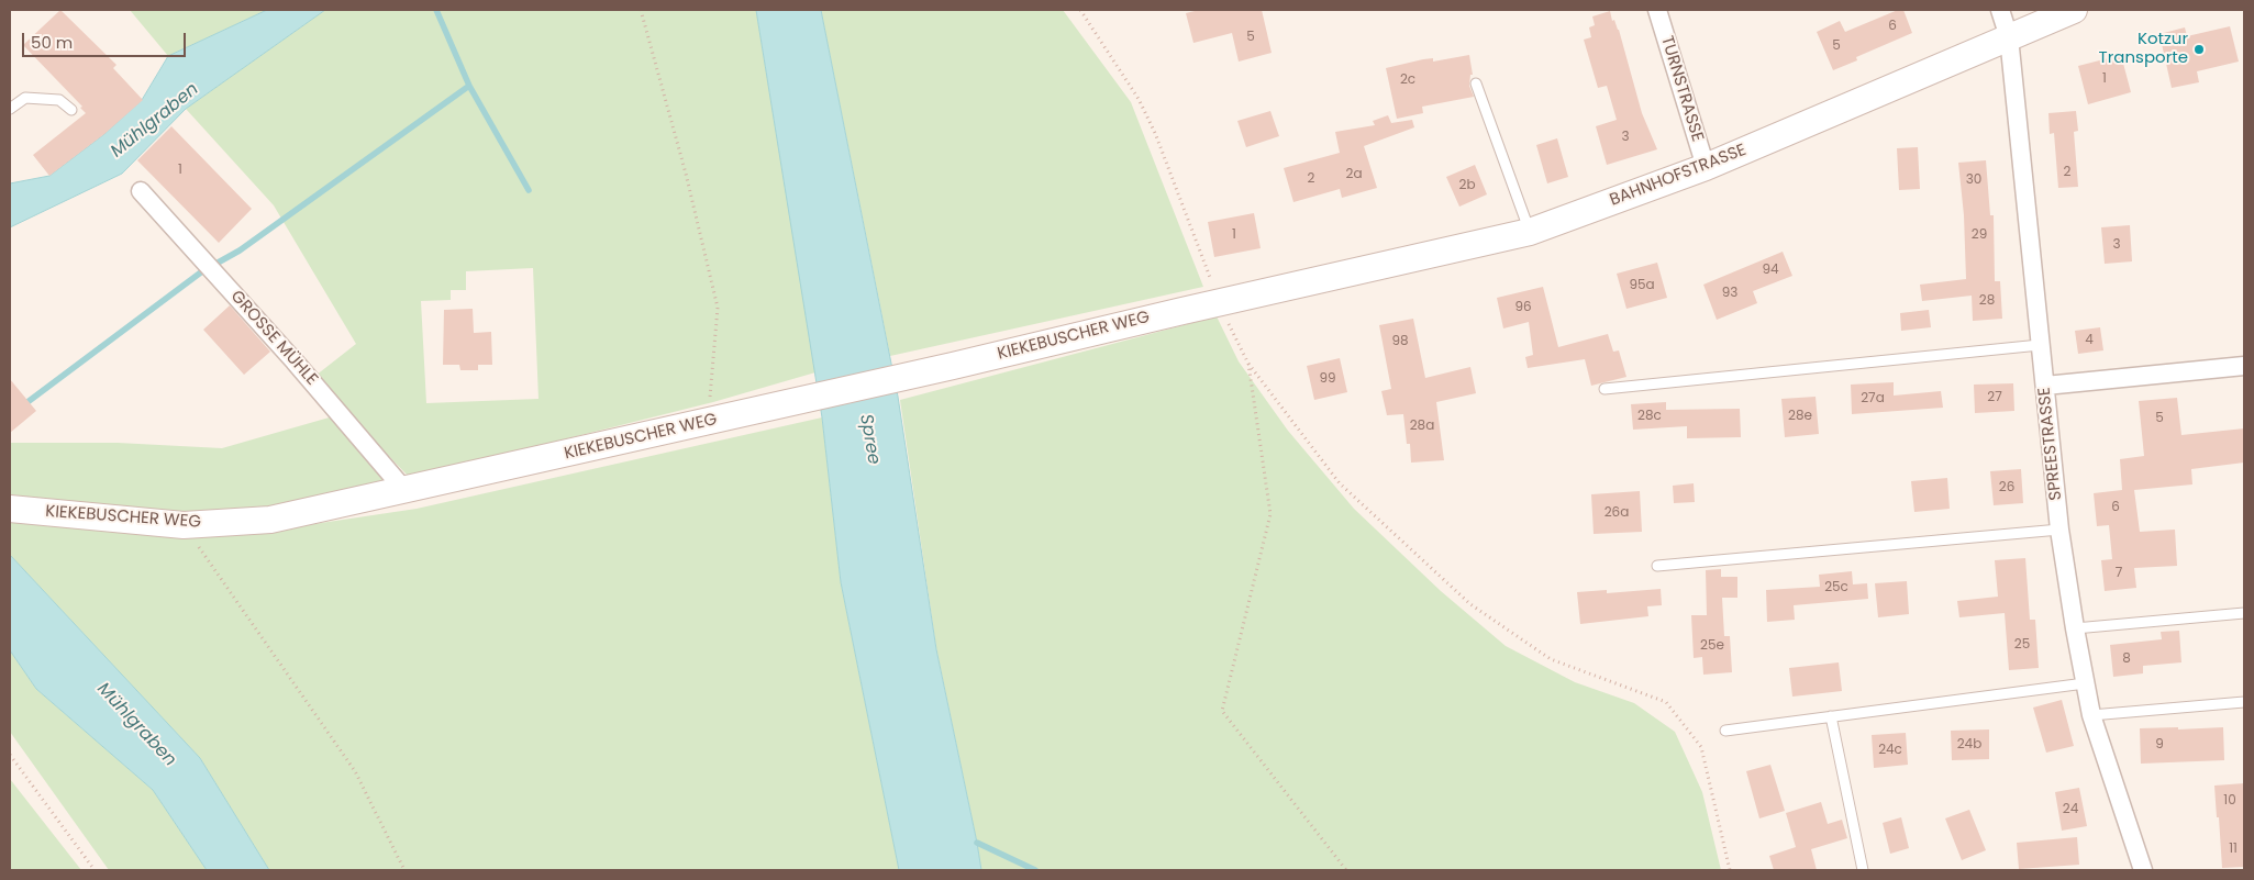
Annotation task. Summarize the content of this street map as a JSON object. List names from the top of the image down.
{
  "streets": {
    "main road": ["BAHNHOFSTRASSE", "KIEKEBUSCHER WEG"],
    "street": ["TURNSTRASSE", "GROSSE MÜHLE", "SPREESTRASSE"]
  },
  "crossings": [
    ["TURNSTRASSE", "BAHNHOFSTRASSE"],
    ["BAHNHOFSTRASSE", "KIEKEBUSCHER WEG"],
    ["BAHNHOFSTRASSE", "SPREESTRASSE"],
    ["KIEKEBUSCHER WEG", "GROSSE MÜHLE"]
  ],
  "water": ["Mühlgraben", "Spree"],
  "places": ["Kotzur Transporte"],
  "house_numbers": [
    "6",
    "5",
    "5",
    "1",
    "2c",
    "3",
    "1",
    "2",
    "2a",
    "2",
    "30",
    "2b",
    "1",
    "29",
    "3",
    "94",
    "95a",
    "93",
    "28",
    "96",
    "4",
    "98",
    "99",
    "27",
    "27a",
    "28c",
    "28e",
    "5",
    "28a",
    "26",
    "6",
    "26a",
    "7",
    "25c",
    "25",
    "25e",
    "8",
    "24b",
    "9",
    "24c",
    "10",
    "24",
    "11"
  ],
  "scale_bar": "50 m"
}
